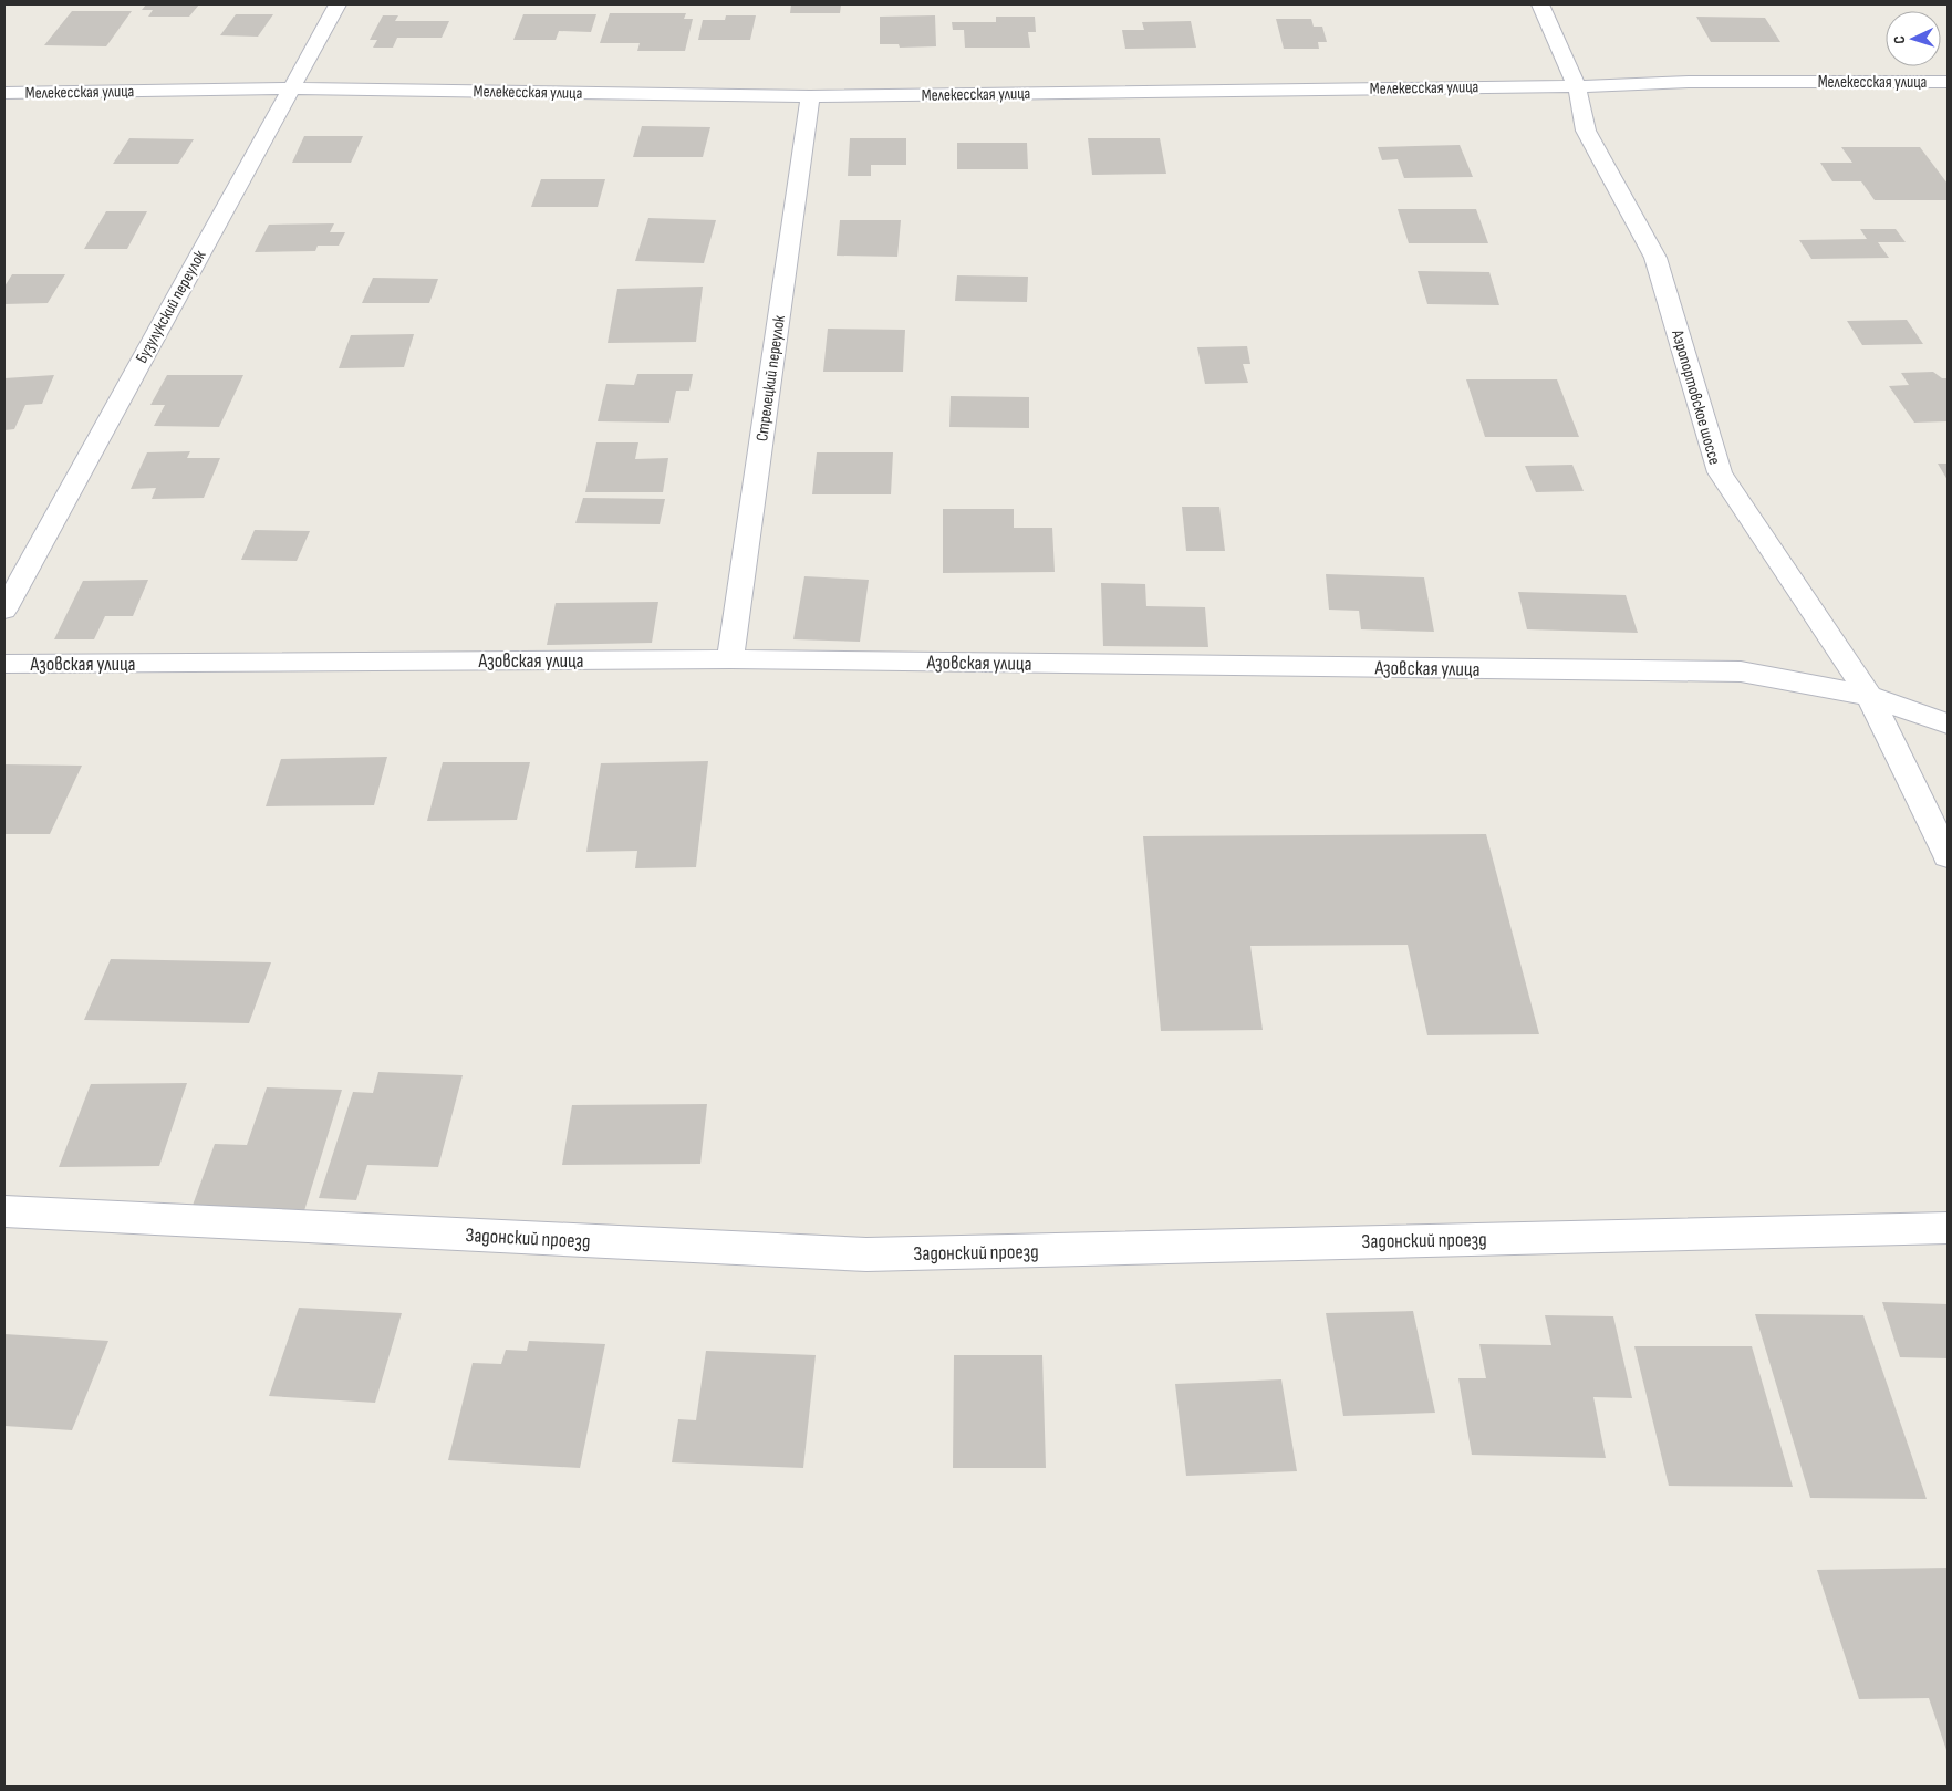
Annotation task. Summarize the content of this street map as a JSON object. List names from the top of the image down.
{
  "streets": {
    "street": [
      "Мелекесская улица",
      "Бузулукский переулок",
      "Стрелецкий переулок",
      "Аэропортовское шоссе",
      "Азовская улица",
      "Задонский проезд"
    ]
  },
  "crossings": [
    ["Мелекесская улица", "Бузулукский переулок"],
    ["Мелекесская улица", "Стрелецкий переулок"],
    ["Мелекесская улица", "Аэропортовское шоссе"],
    ["Стрелецкий переулок", "Азовская улица"],
    ["Аэропортовское шоссе", "Азовская улица"]
  ],
  "north": "left"
}
